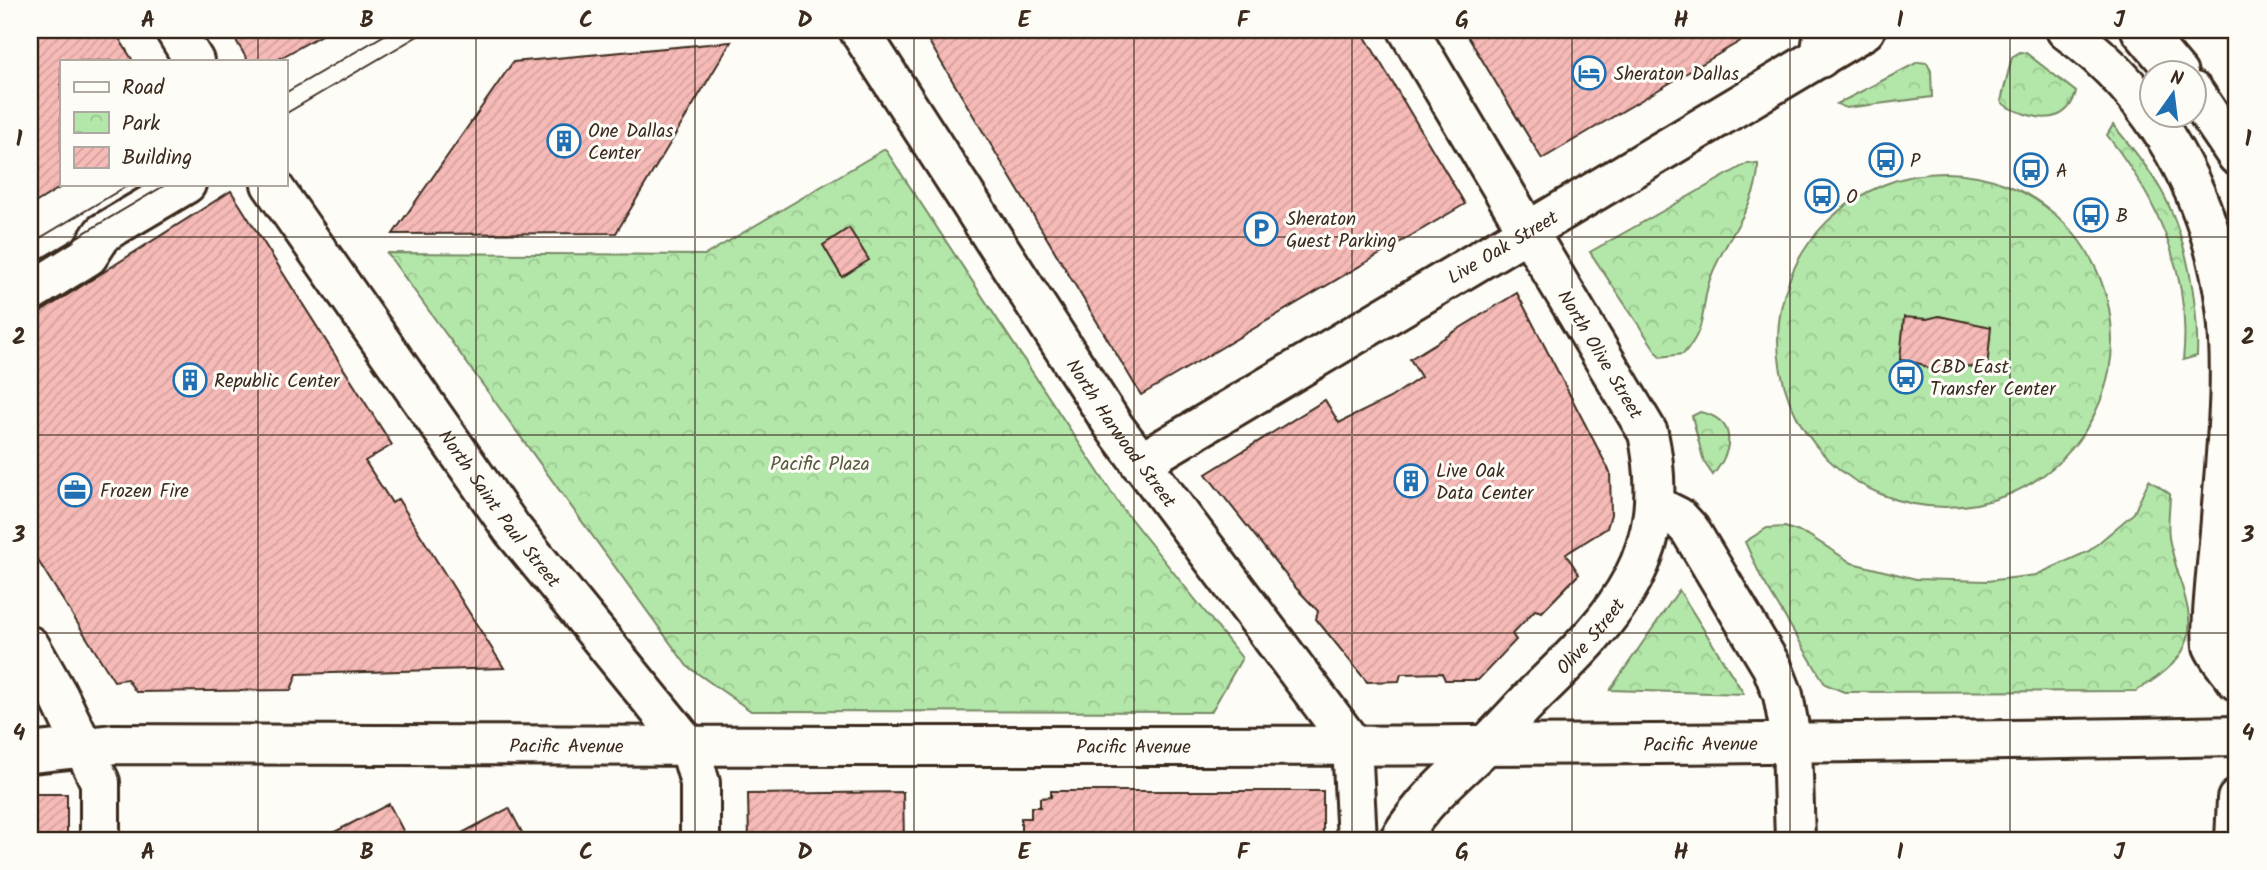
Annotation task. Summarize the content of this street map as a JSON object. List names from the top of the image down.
{
  "streets": {
    "street": [
      "Live Oak Street",
      "North Olive Street",
      "North Harwood Street",
      "North Saint Paul Street",
      "Olive Street",
      "Pacific Avenue"
    ]
  },
  "crossings": [
    ["Live Oak Street", "North Olive Street"],
    ["Live Oak Street", "North Harwood Street"],
    ["North Olive Street", "Olive Street"],
    ["North Harwood Street", "Pacific Avenue"],
    ["North Saint Paul Street", "Pacific Avenue"],
    ["Olive Street", "Pacific Avenue"]
  ],
  "parks": ["Pacific Plaza"],
  "places": {
    "hotel": ["Sheraton Dallas"],
    "building": ["One Dallas Center", "Republic Center", "Live Oak Data Center"],
    "bus stop": [
      "P",
      "A",
      "O",
      "B",
      "CBD East Transfer Center"
    ],
    "parking": ["Sheraton Guest Parking"],
    "office": ["Frozen Fire"]
  },
  "legend": ["Road", "Park", "Building"],
  "north": "top",
  "grid": {
    "columns": [
      "A",
      "B",
      "C",
      "D",
      "E",
      "F",
      "G",
      "H",
      "I",
      "J"
    ],
    "rows": [
      "1",
      "2",
      "3",
      "4"
    ]
  }
}
